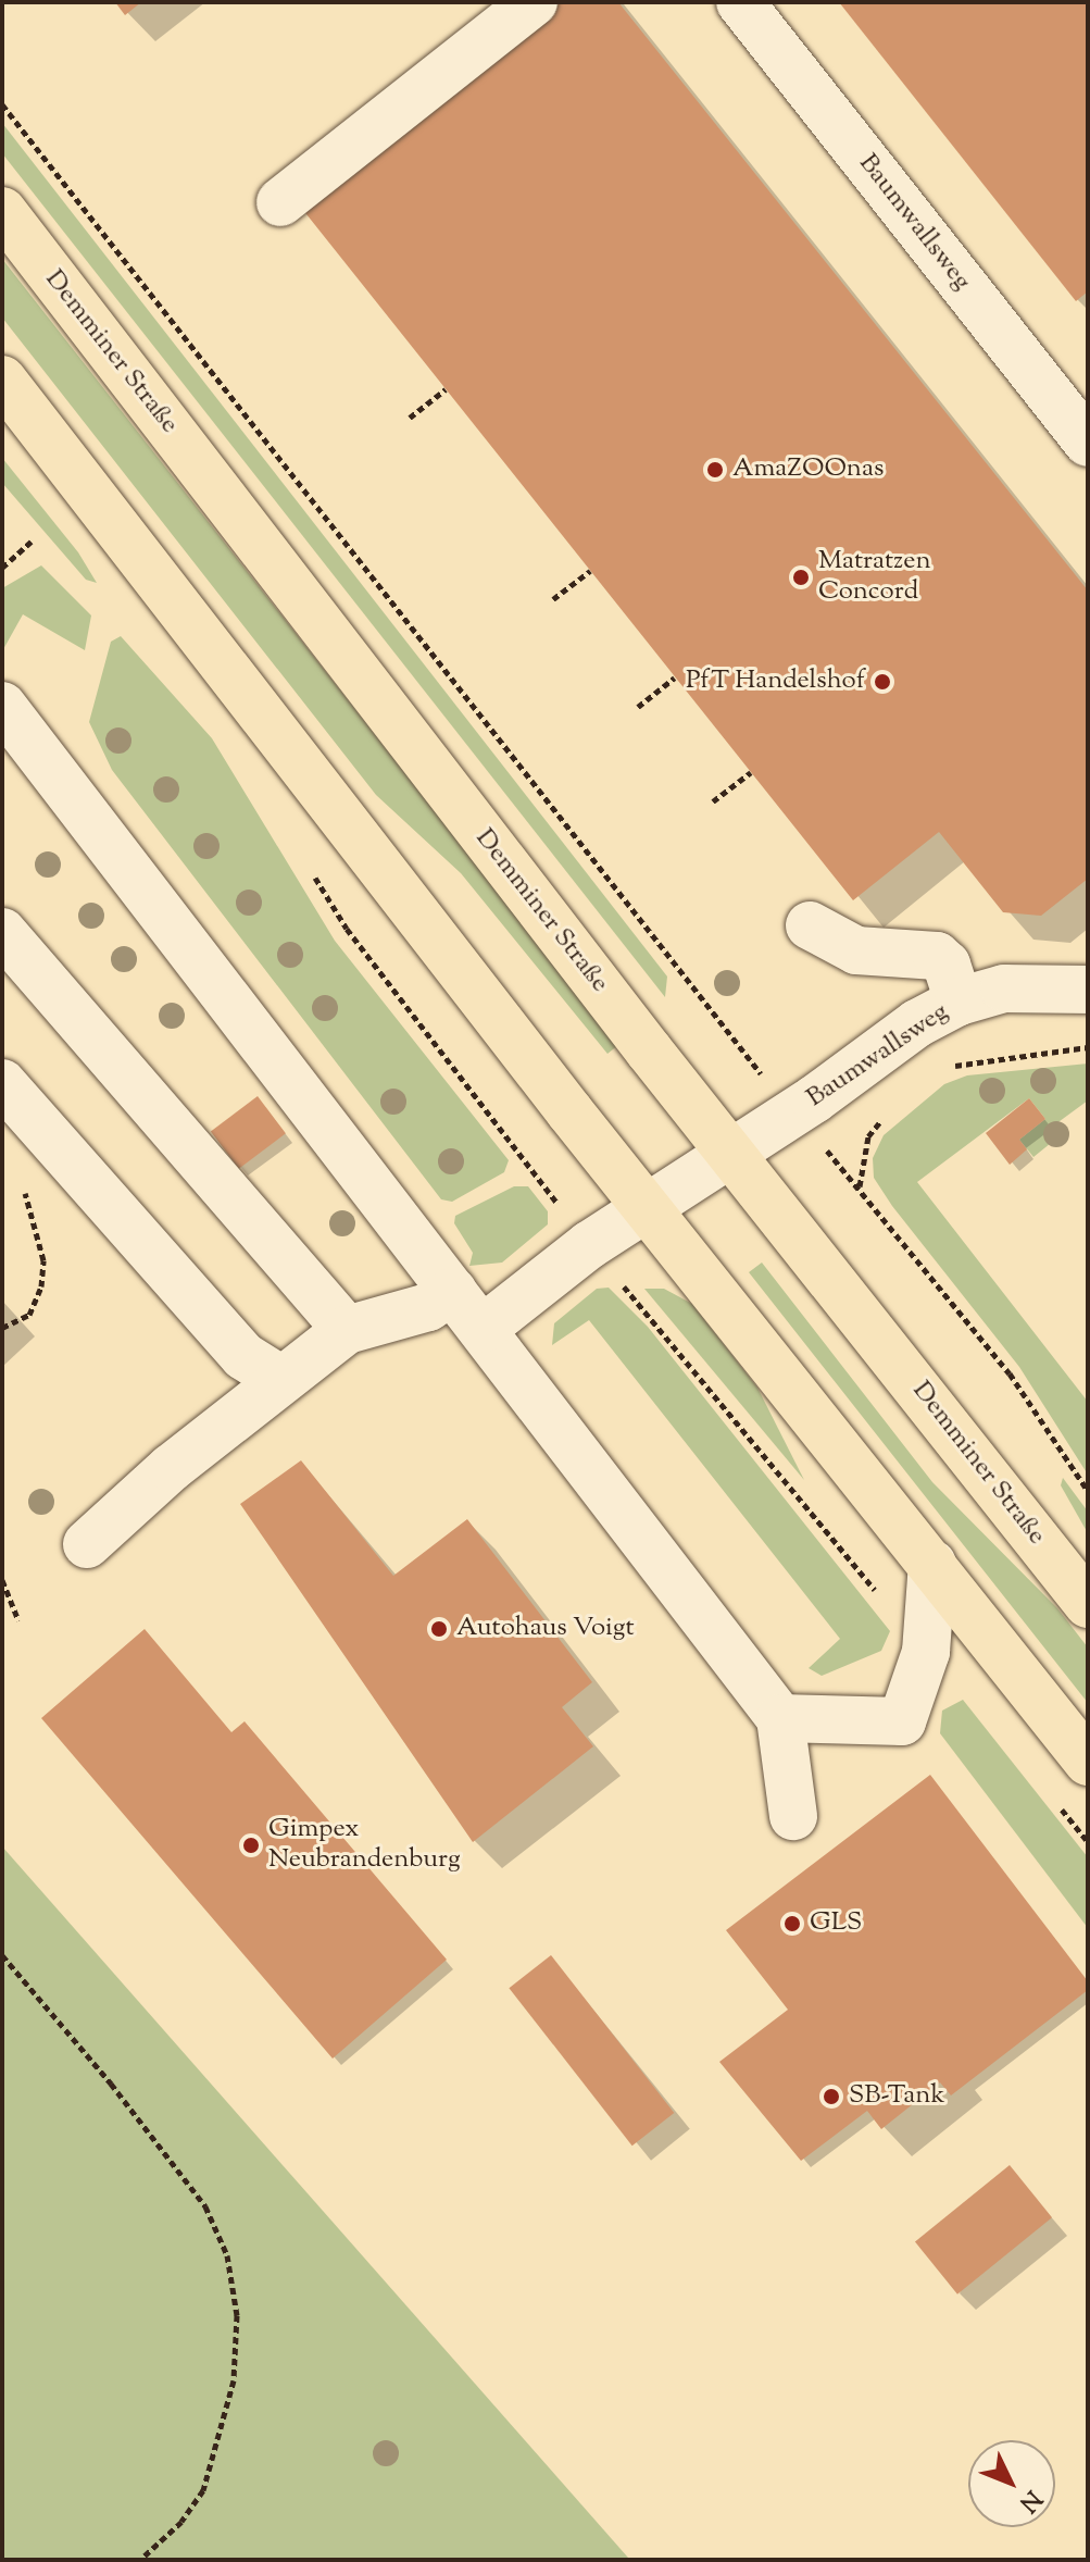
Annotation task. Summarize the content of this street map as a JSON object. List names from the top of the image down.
{
  "streets": {
    "main road": ["Demminer Straße"],
    "street": ["Baumwallsweg"]
  },
  "crossings": [
    ["Baumwallsweg", "Demminer Straße"]
  ],
  "places": [
    "AmaZOOnas",
    "Matratzen Concord",
    "PfT Handelshof",
    "Autohaus Voigt",
    "Gimpex Neubrandenburg",
    "GLS",
    "SB-Tank"
  ],
  "north": "bottom right"
}
